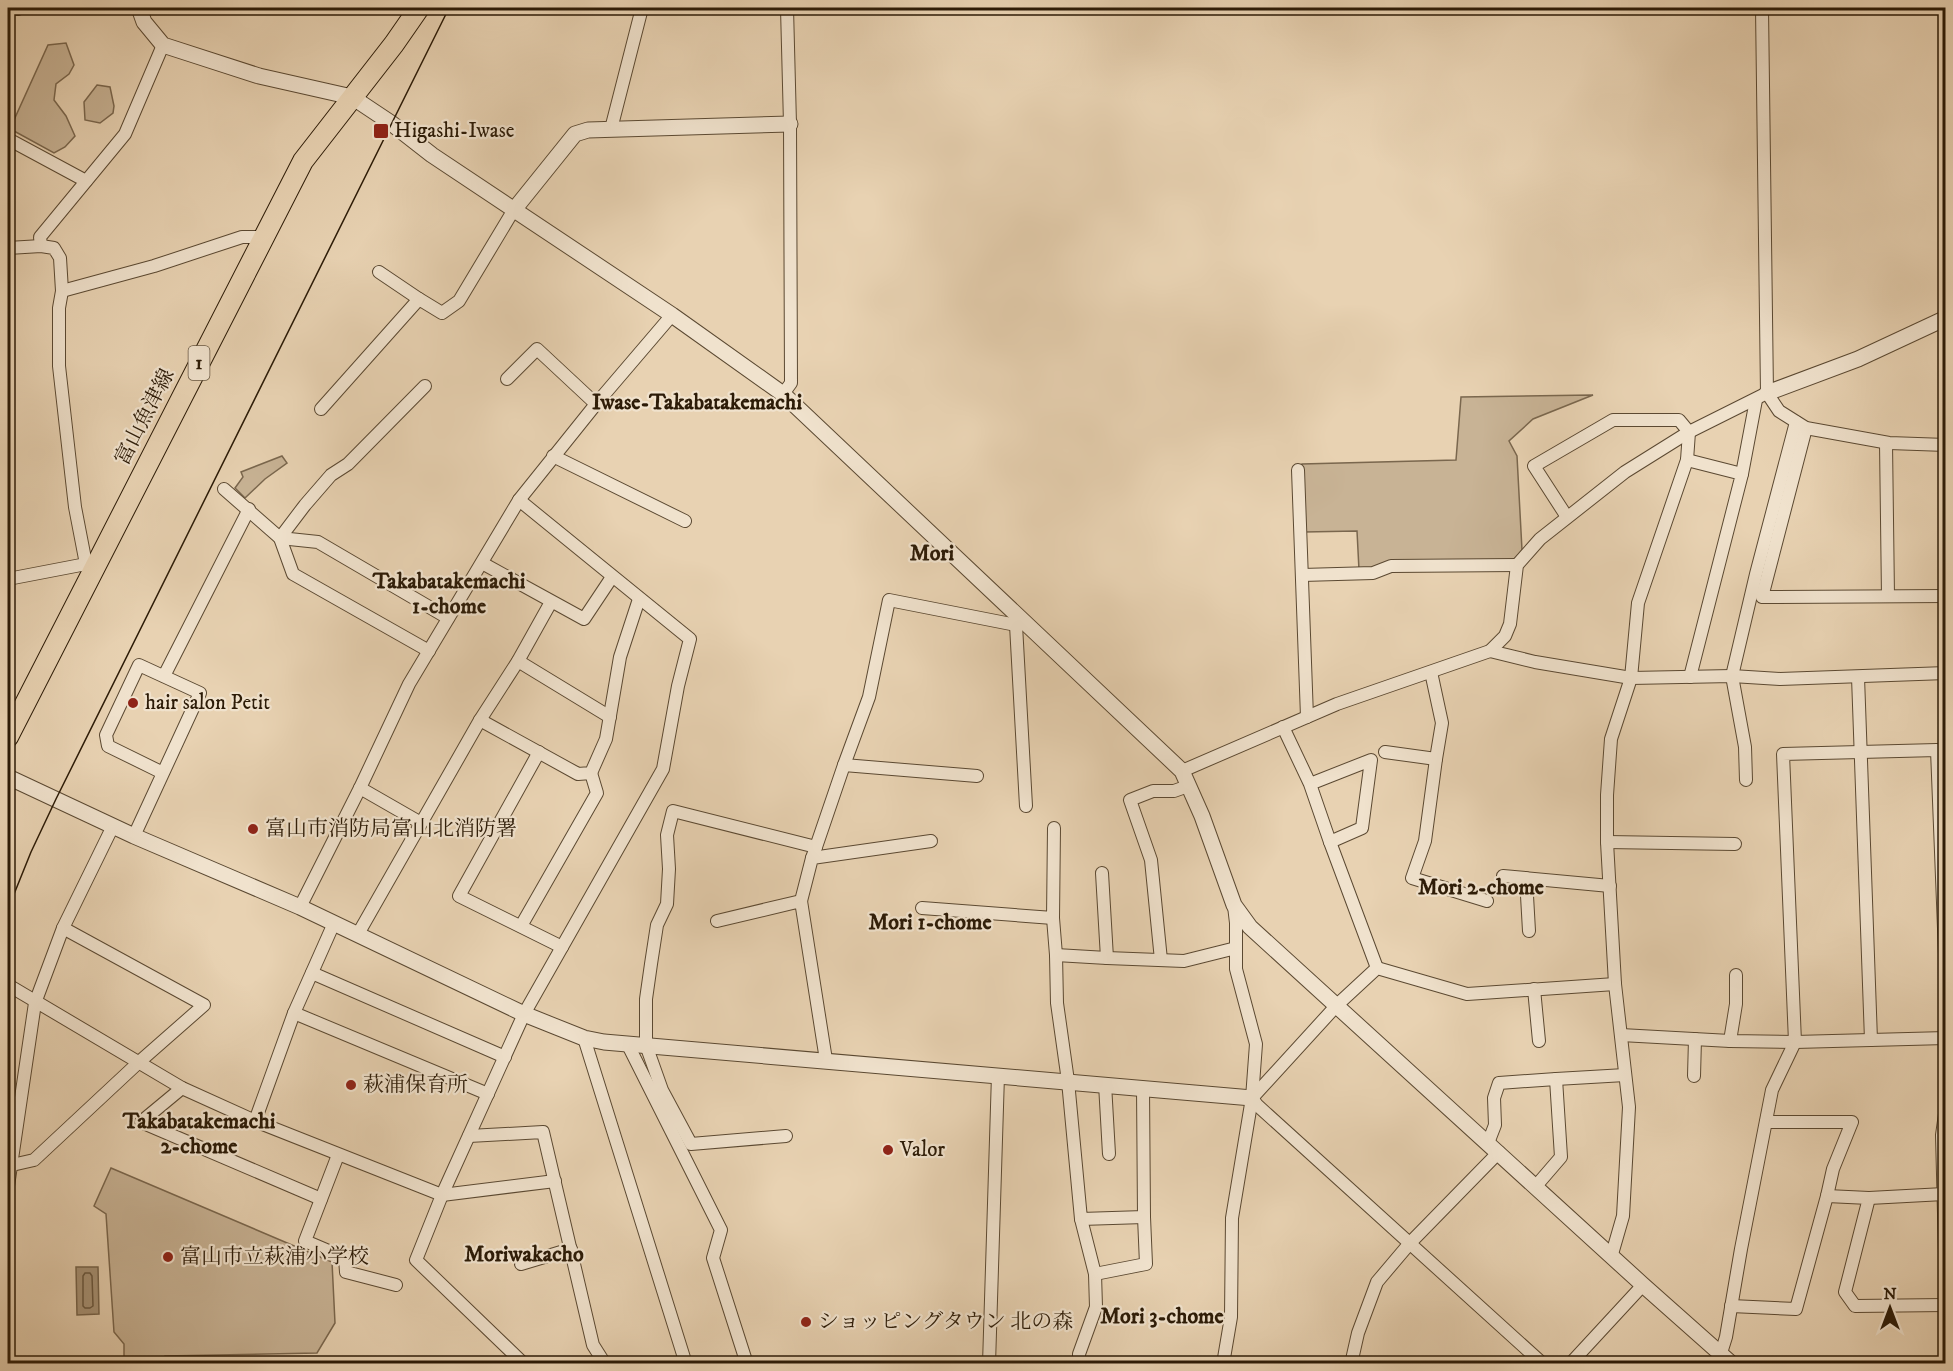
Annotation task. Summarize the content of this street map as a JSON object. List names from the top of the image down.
{
  "streets": {
    "main road": ["1", "富山魚津線"]
  },
  "districts": [
    "Iwase-Takabatakemachi",
    "Mori",
    "Takabatakemachi 1-chome",
    "Mori 2-chome",
    "Mori 1-chome",
    "Takabatakemachi 2-chome",
    "Moriwakacho",
    "Mori 3-chome"
  ],
  "places": {
    "transit": ["Higashi-Iwase"],
    "other": [
      "hair salon Petit",
      "富山市消防局富山北消防署",
      "萩浦保育所",
      "Valor",
      "富山市立萩浦小学校",
      "ショッピングタウン 北の森"
    ]
  },
  "north": "top"
}
